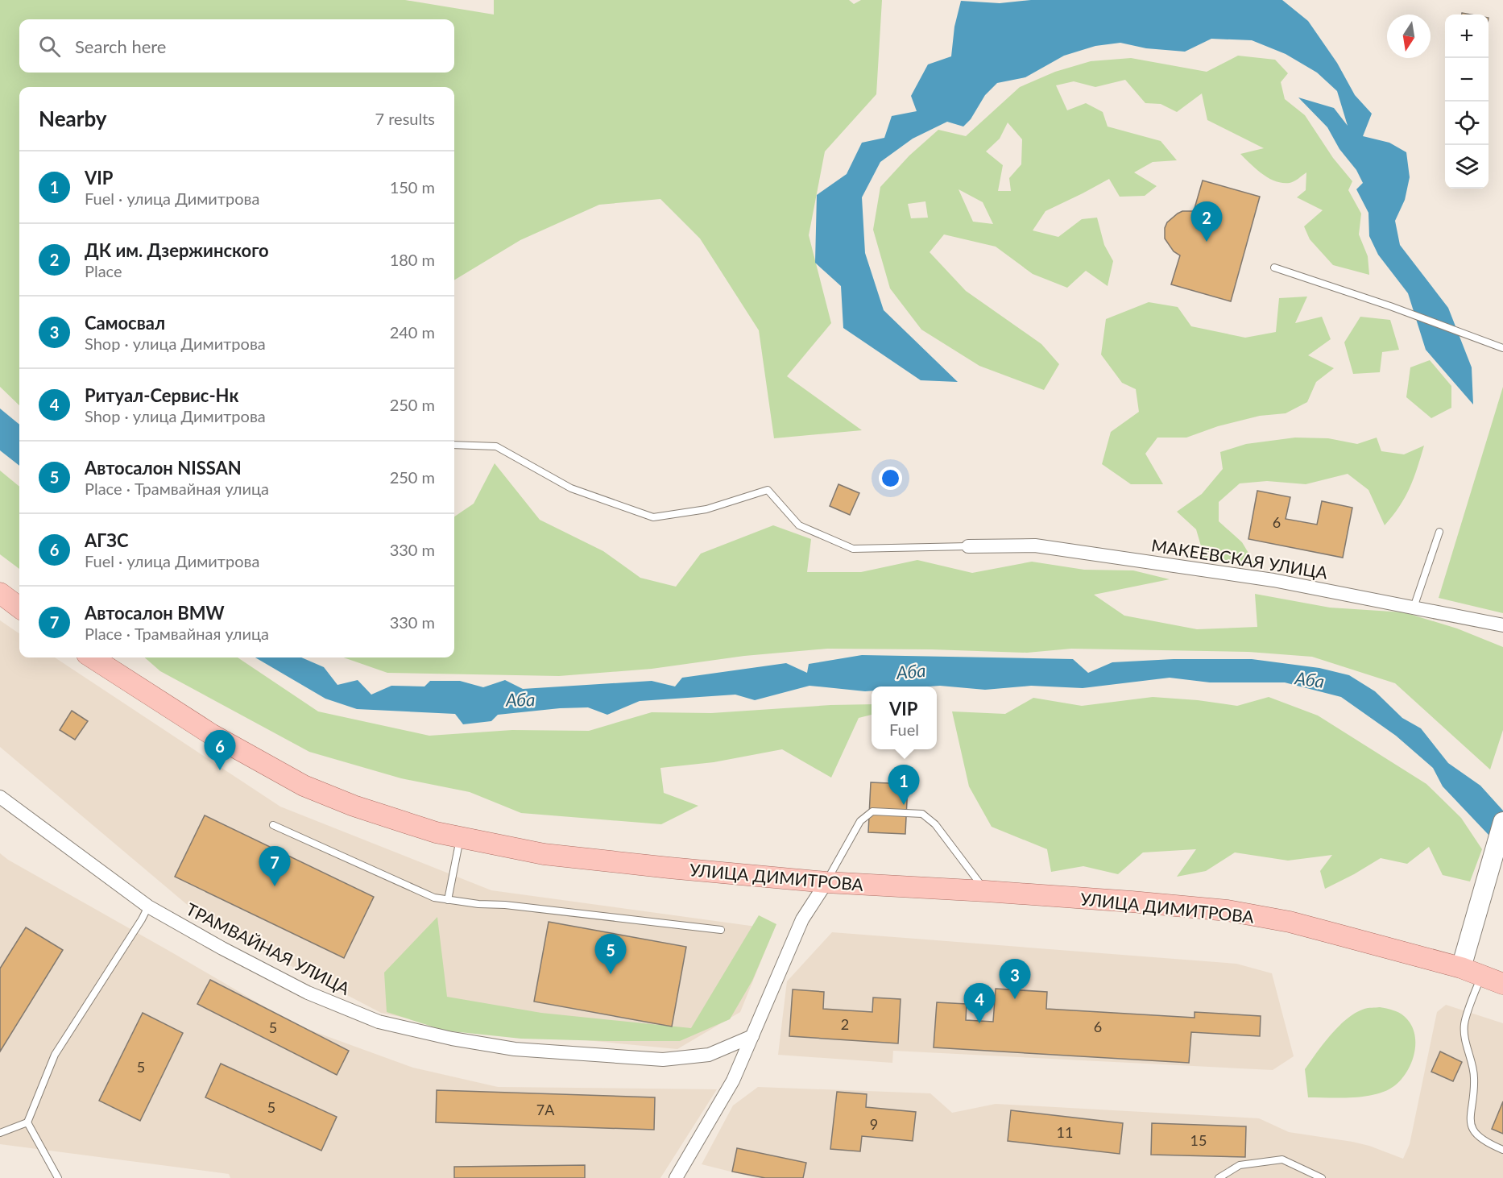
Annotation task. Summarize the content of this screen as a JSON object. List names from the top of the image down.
{
  "streets": {
    "main road": ["УЛИЦА ДИМИТРОВА"],
    "street": ["МАКЕЕВСКАЯ УЛИЦА", "ТРАМВАЙНАЯ УЛИЦА"]
  },
  "water": ["Аба"],
  "house_numbers": [
    "6",
    "2",
    "6",
    "5",
    "5",
    "5",
    "7А",
    "9",
    "11",
    "15"
  ],
  "north": "bottom",
  "page": {
    "map_buttons": ["+", "−"],
    "search": "Search here",
    "heading": ["Nearby", "7 results"],
    "list": [
      {
        "mark": "1",
        "name": "VIP",
        "note": "Fuel · улица Димитрова",
        "value": "150 m"
      },
      {
        "mark": "2",
        "name": "ДК им. Дзержинского",
        "note": "Place",
        "value": "180 m"
      },
      {
        "mark": "3",
        "name": "Самосвал",
        "note": "Shop · улица Димитрова",
        "value": "240 m"
      },
      {
        "mark": "4",
        "name": "Ритуал-Сервис-Нк",
        "note": "Shop · улица Димитрова",
        "value": "250 m"
      },
      {
        "mark": "5",
        "name": "Автосалон NISSAN",
        "note": "Place · Трамвайная улица",
        "value": "250 m"
      },
      {
        "mark": "6",
        "name": "АГЗС",
        "note": "Fuel · улица Димитрова",
        "value": "330 m"
      },
      {
        "mark": "7",
        "name": "Автосалон BMW",
        "note": "Place · Трамвайная улица",
        "value": "330 m"
      }
    ],
    "pins": [
      "2",
      "6",
      "1",
      "7",
      "5",
      "3",
      "4"
    ],
    "popup": ["VIP", "Fuel"]
  }
}
